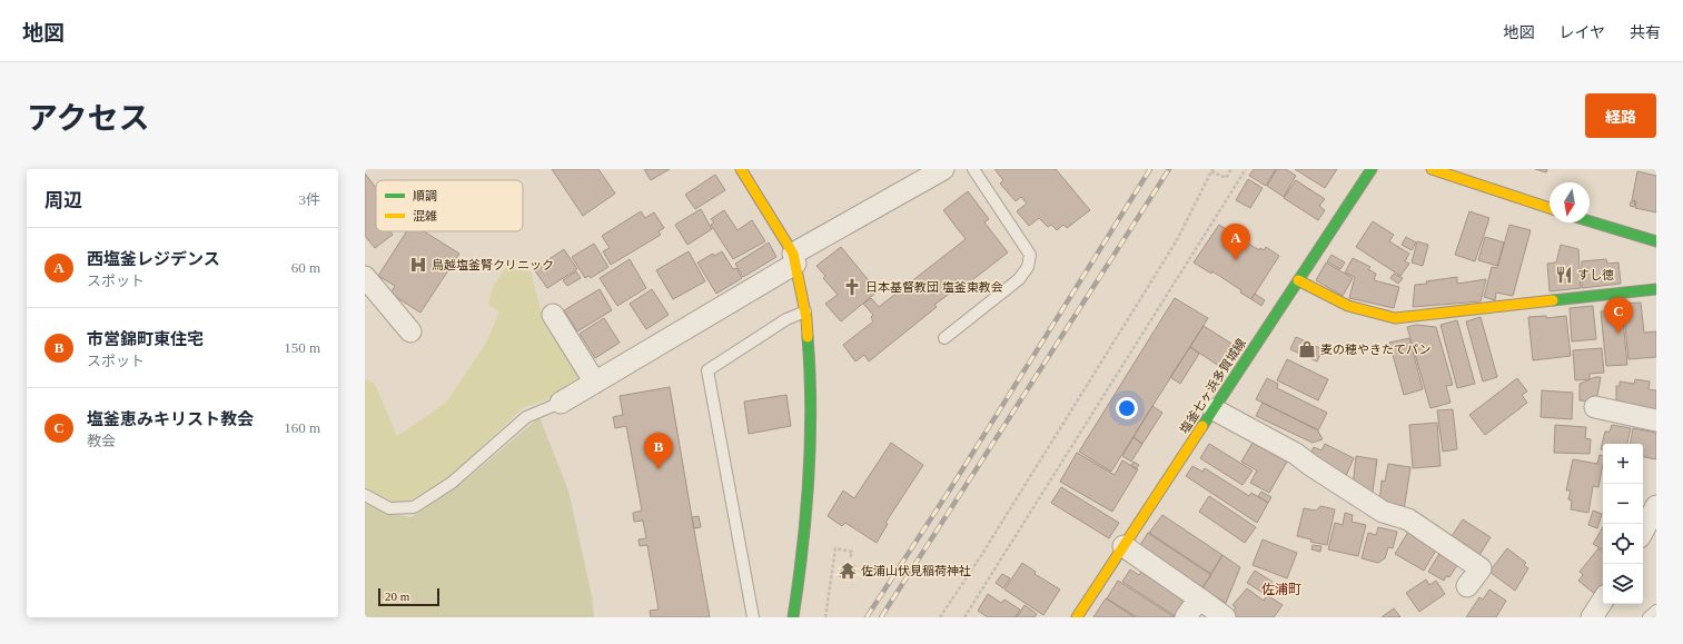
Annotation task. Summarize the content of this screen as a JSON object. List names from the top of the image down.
{
  "streets": {
    "street": ["塩釜七ヶ浜多賀城線"]
  },
  "districts": ["佐浦町"],
  "places": {
    "hospital": ["鳥越塩釜腎クリニック"],
    "restaurant": ["すし徳"],
    "church": ["日本基督教団 塩釜東教会"],
    "shop": ["麦の穂やきたてパン"],
    "temple": ["佐浦山伏見稲荷神社"]
  },
  "legend": ["順調", "混雑"],
  "scale_bar": "20 m",
  "north": "bottom",
  "page": {
    "header": "地図",
    "nav": ["地図", "レイヤ", "共有"],
    "title": "アクセス",
    "buttons": "経路",
    "heading": ["周辺", "3件"],
    "pins": ["A", "C", "B"],
    "list": [
      {
        "mark": "A",
        "name": "西塩釜レジデンス",
        "note": "スポット",
        "value": "60 m"
      },
      {
        "mark": "B",
        "name": "市営錦町東住宅",
        "note": "スポット",
        "value": "150 m"
      },
      {
        "mark": "C",
        "name": "塩釜恵みキリスト教会",
        "note": "教会",
        "value": "160 m"
      }
    ],
    "map_buttons": ["+", "−"],
    "scale": "20 m"
  }
}
